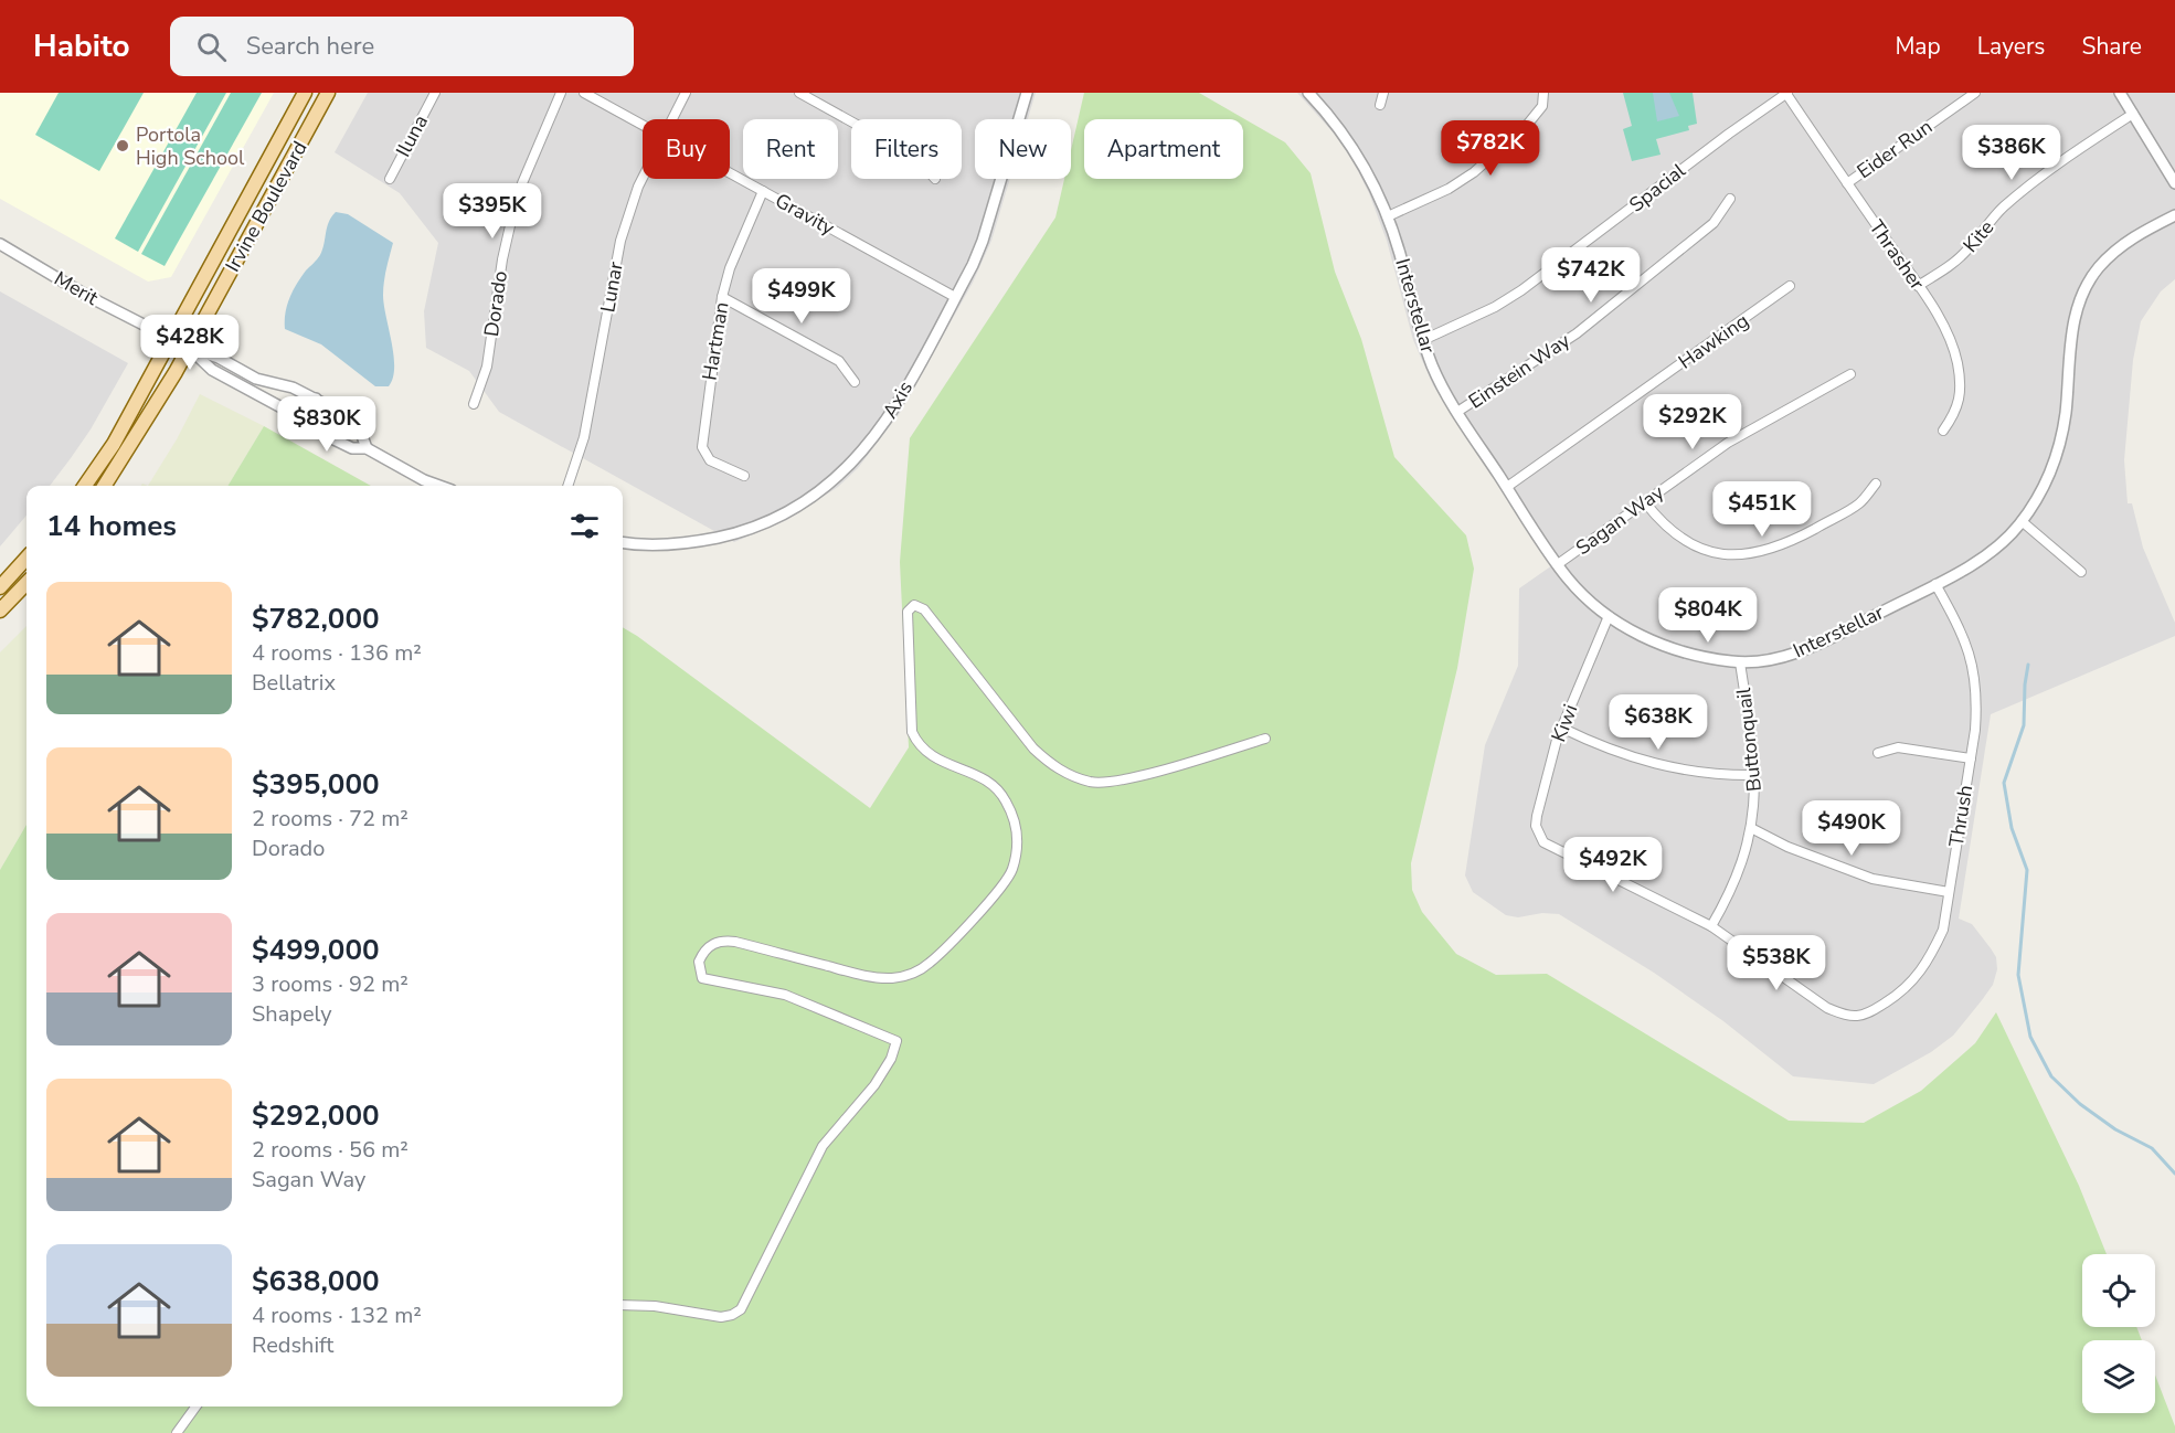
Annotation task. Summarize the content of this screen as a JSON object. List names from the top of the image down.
{
  "streets": {
    "main road": ["Irvine Boulevard"],
    "street": [
      "Iluna",
      "Eider Run",
      "Spacial",
      "Gravity",
      "Kite",
      "Thrasher",
      "Lunar",
      "Merit",
      "Dorado",
      "Interstellar",
      "Hartman",
      "Hawking",
      "Einstein Way",
      "Axis",
      "Sagan Way",
      "Kiwi",
      "Buttonquail",
      "Thrush"
    ]
  },
  "crossings": [
    ["Eider Run", "Thrasher"],
    ["Spacial", "Thrasher"],
    ["Spacial", "Interstellar"],
    ["Irvine Boulevard", "Merit"],
    ["Gravity", "Hartman"],
    ["Gravity", "Axis"],
    ["Kite", "Thrasher"],
    ["Interstellar", "Hawking"],
    ["Interstellar", "Einstein Way"],
    ["Interstellar", "Sagan Way"],
    ["Interstellar", "Kiwi"],
    ["Interstellar", "Buttonquail"],
    ["Interstellar", "Thrush"],
    ["Kiwi", "Buttonquail"],
    ["Kiwi", "Thrush"],
    ["Buttonquail", "Thrush"]
  ],
  "places": ["Portola High School"],
  "page": {
    "header": "Habito",
    "search": "Search here",
    "nav": ["Map", "Layers", "Share"],
    "chip": [
      "Buy",
      "Rent",
      "Filters",
      "New",
      "Apartment"
    ],
    "price": [
      "$782K",
      "$386K",
      "$395K",
      "$742K",
      "$499K",
      "$428K",
      "$292K",
      "$830K",
      "$451K",
      "$804K",
      "$638K",
      "$490K",
      "$492K",
      "$538K"
    ],
    "heading": "14 homes",
    "list": [
      {
        "name": "$782,000",
        "note": "4 rooms · 136 m² · Bellatrix"
      },
      {
        "name": "$395,000",
        "note": "2 rooms · 72 m² · Dorado"
      },
      {
        "name": "$499,000",
        "note": "3 rooms · 92 m² · Shapely"
      },
      {
        "name": "$292,000",
        "note": "2 rooms · 56 m² · Sagan Way"
      },
      {
        "name": "$638,000",
        "note": "4 rooms · 132 m² · Redshift"
      }
    ]
  }
}
